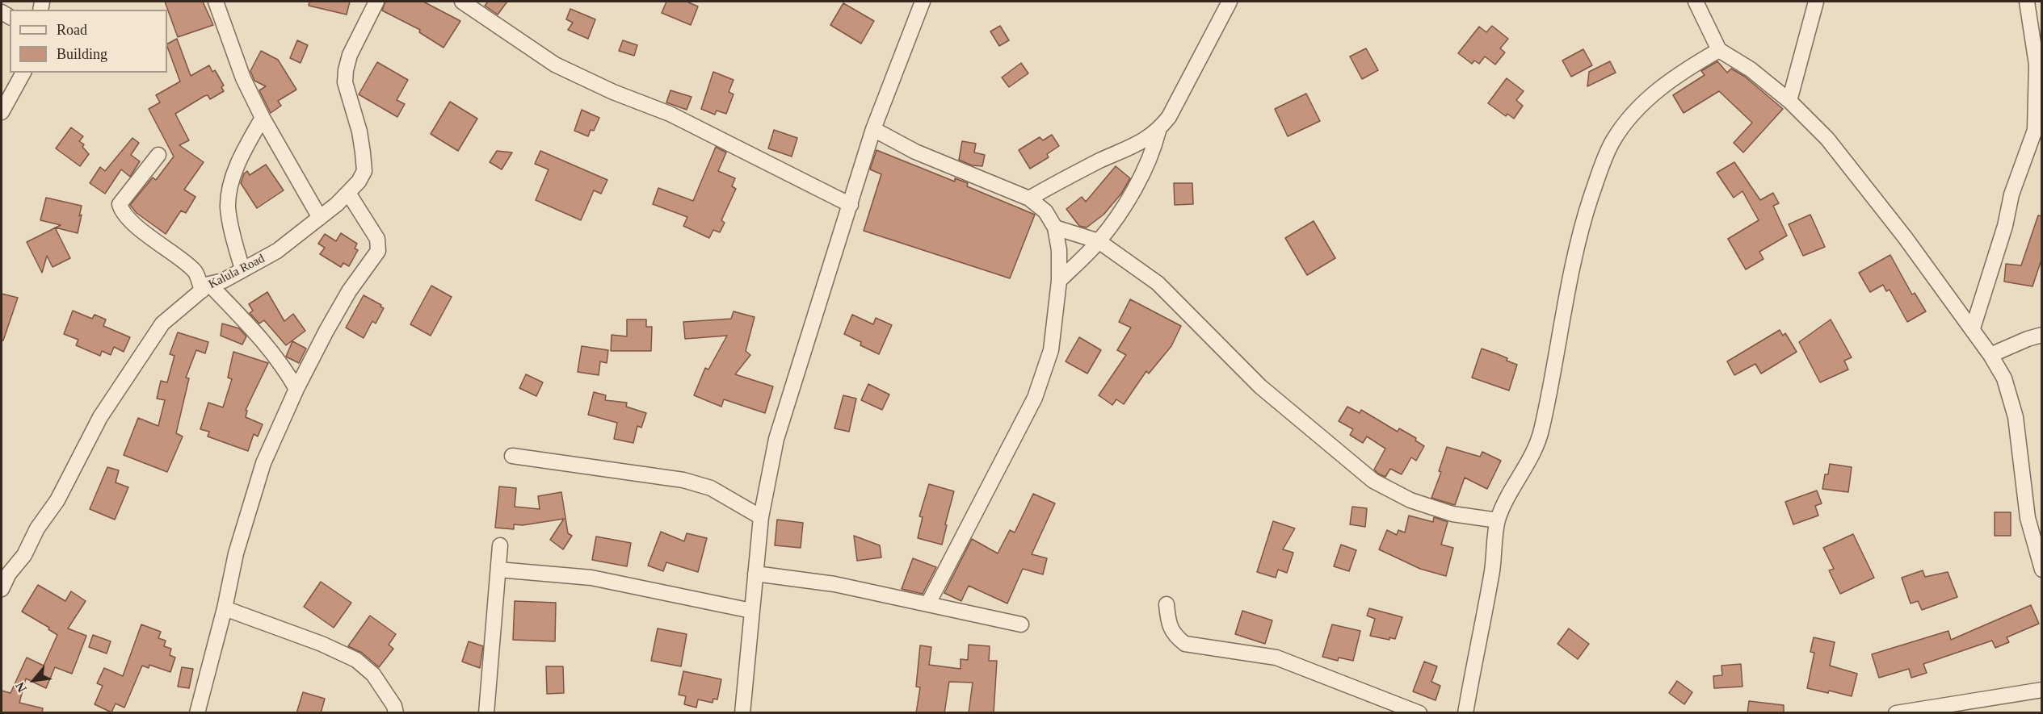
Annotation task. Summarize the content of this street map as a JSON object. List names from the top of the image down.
{
  "streets": {
    "street": ["Kalula Road"]
  },
  "legend": ["Road", "Building"],
  "north": "bottom left"
}
